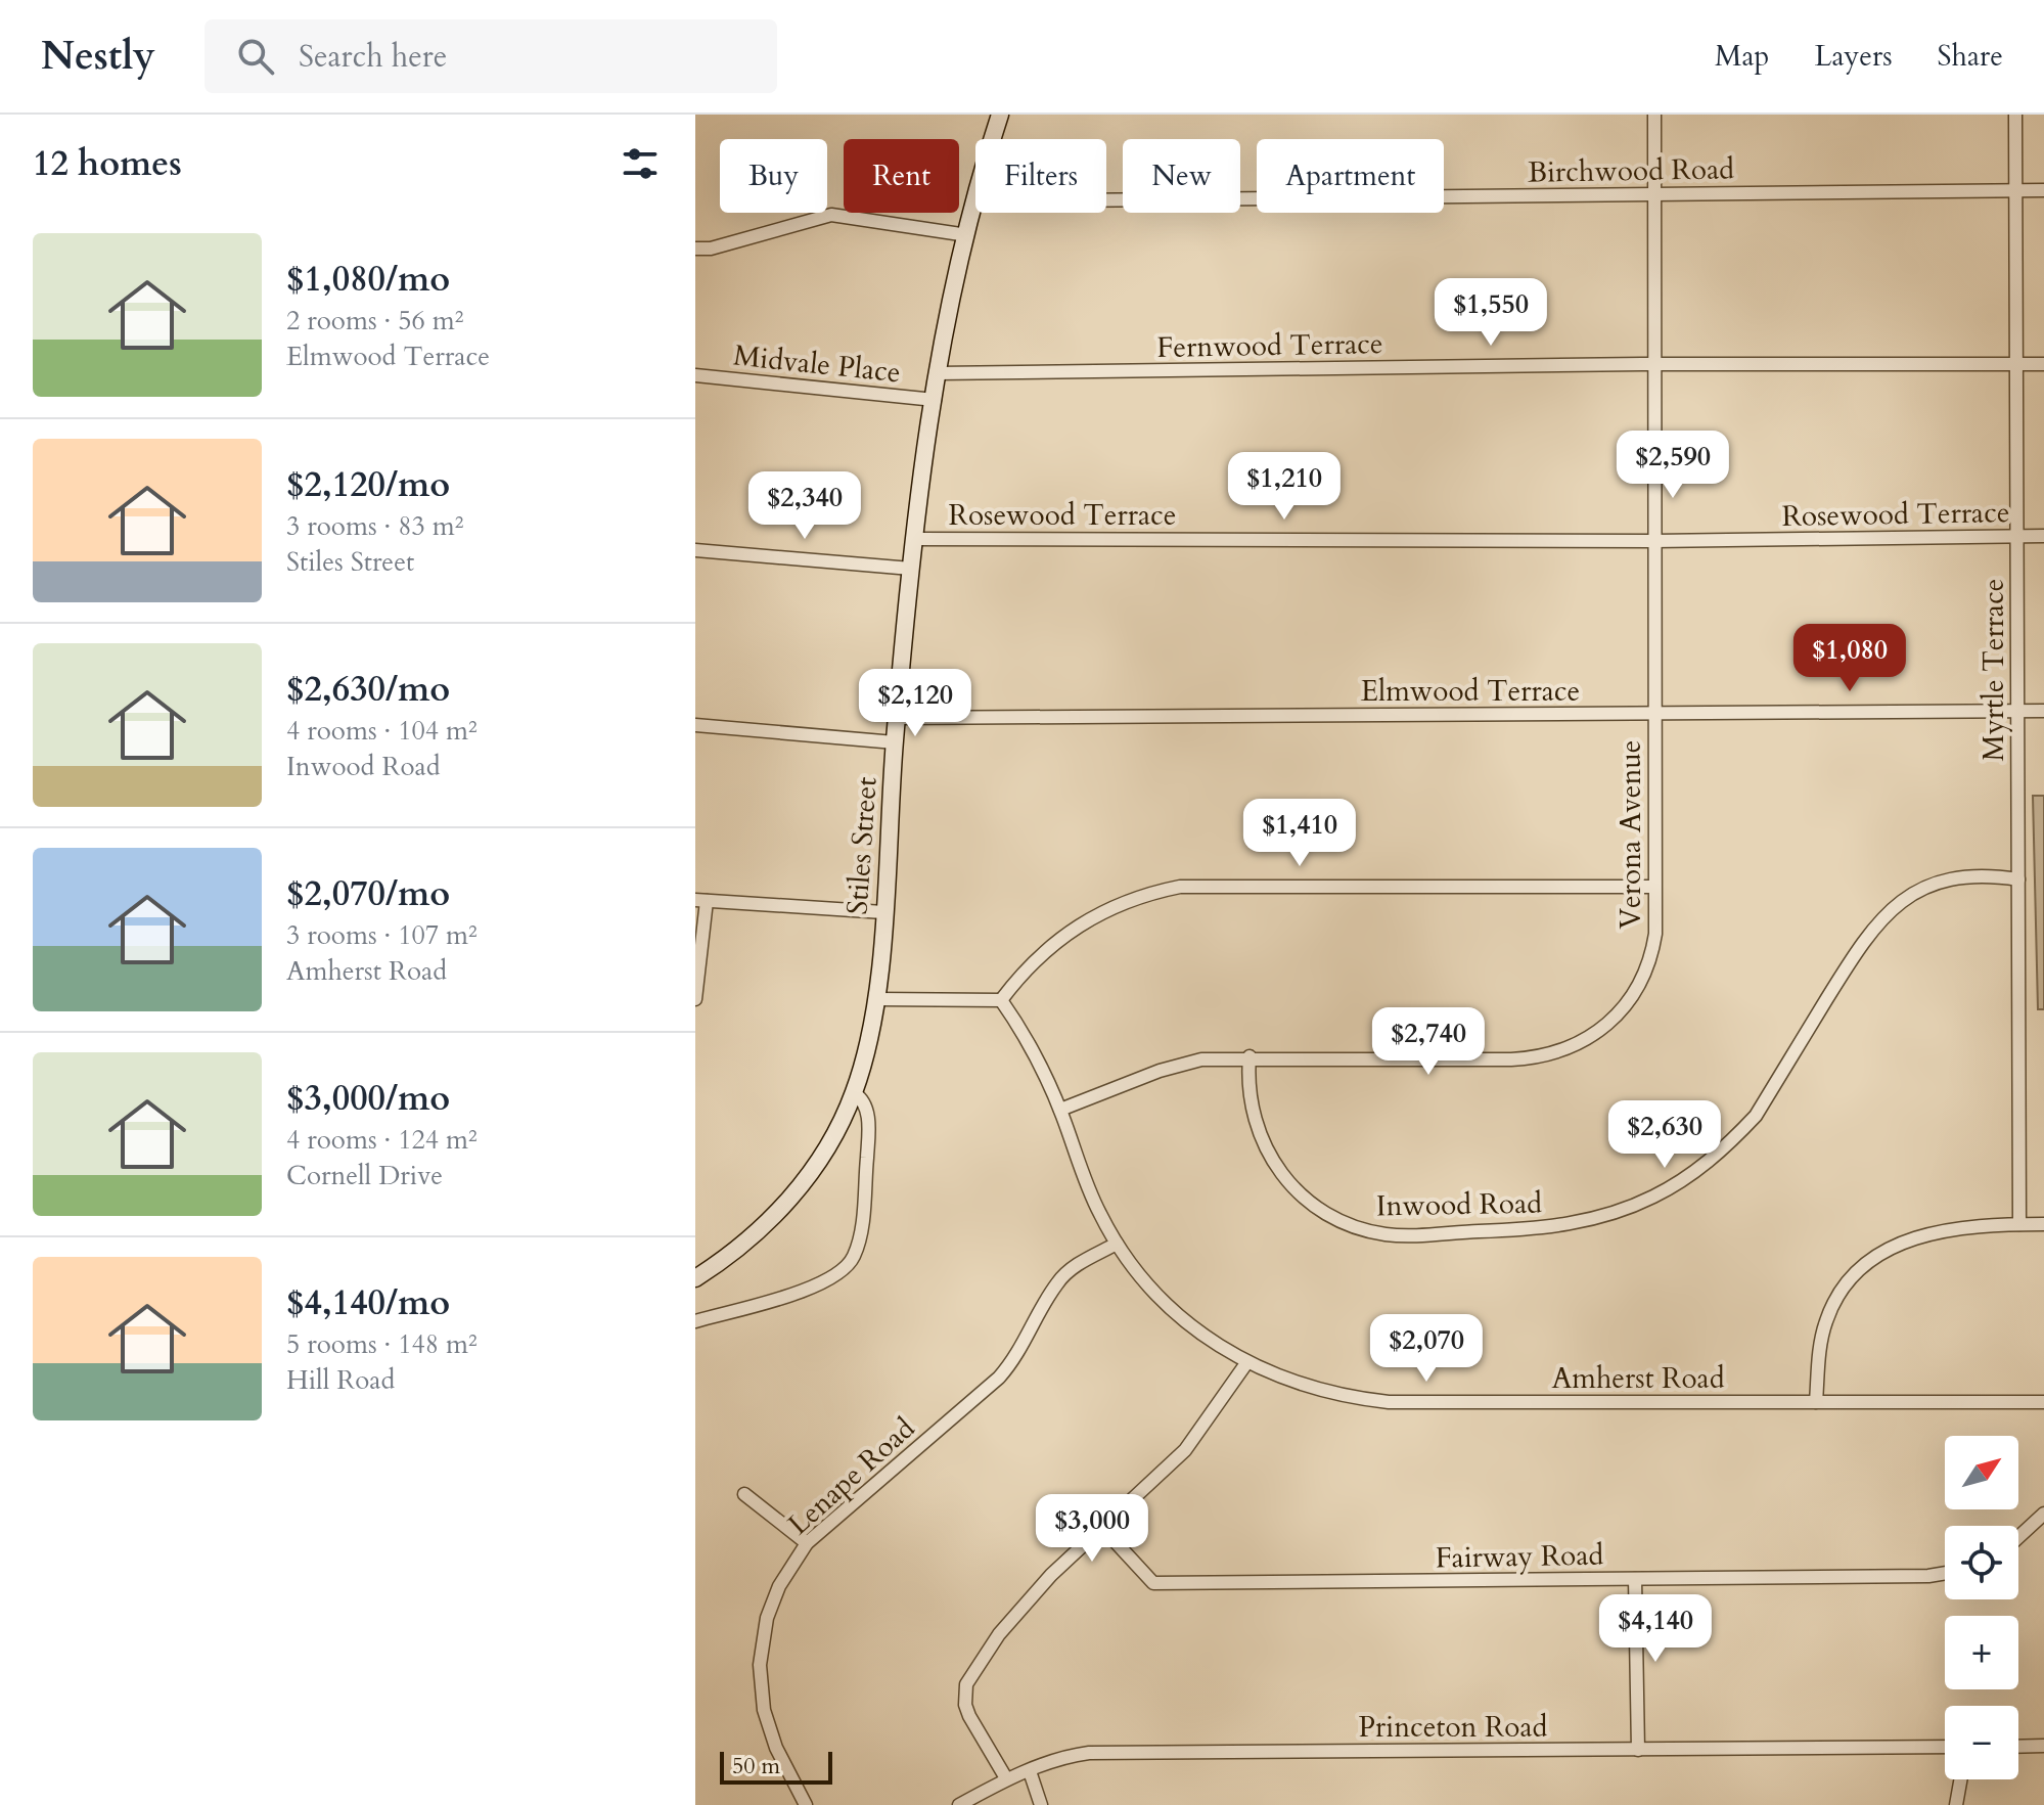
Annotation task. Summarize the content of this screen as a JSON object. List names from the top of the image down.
{
  "streets": {
    "main road": ["Stiles Street"],
    "street": [
      "Birchwood Road",
      "Fernwood Terrace",
      "Midvale Place",
      "Rosewood Terrace",
      "Myrtle Terrace",
      "Elmwood Terrace",
      "Verona Avenue",
      "Inwood Road",
      "Amherst Road",
      "Lenape Road",
      "Fairway Road",
      "Princeton Road"
    ]
  },
  "crossings": [
    ["Birchwood Road", "Myrtle Terrace"],
    ["Birchwood Road", "Verona Avenue"],
    ["Birchwood Road", "Stiles Street"],
    ["Fernwood Terrace", "Myrtle Terrace"],
    ["Fernwood Terrace", "Verona Avenue"],
    ["Fernwood Terrace", "Stiles Street"],
    ["Midvale Place", "Stiles Street"],
    ["Rosewood Terrace", "Myrtle Terrace"],
    ["Rosewood Terrace", "Verona Avenue"],
    ["Rosewood Terrace", "Stiles Street"],
    ["Myrtle Terrace", "Elmwood Terrace"],
    ["Myrtle Terrace", "Inwood Road"],
    ["Elmwood Terrace", "Verona Avenue"],
    ["Elmwood Terrace", "Stiles Street"],
    ["Verona Avenue", "Inwood Road"],
    ["Verona Avenue", "Amherst Road"],
    ["Amherst Road", "Lenape Road"]
  ],
  "scale_bar": "50 m",
  "north": "top right",
  "page": {
    "header": "Nestly",
    "search": "Search here",
    "nav": ["Map", "Layers", "Share"],
    "heading": "12 homes",
    "chip": [
      "Buy",
      "Rent",
      "Filters",
      "New",
      "Apartment"
    ],
    "list": [
      {
        "name": "$1,080/mo",
        "note": "2 rooms · 56 m² · Elmwood Terrace"
      },
      {
        "name": "$2,120/mo",
        "note": "3 rooms · 83 m² · Stiles Street"
      },
      {
        "name": "$2,630/mo",
        "note": "4 rooms · 104 m² · Inwood Road"
      },
      {
        "name": "$2,070/mo",
        "note": "3 rooms · 107 m² · Amherst Road"
      },
      {
        "name": "$3,000/mo",
        "note": "4 rooms · 124 m² · Cornell Drive"
      },
      {
        "name": "$4,140/mo",
        "note": "5 rooms · 148 m² · Hill Road"
      }
    ],
    "price": [
      "$1,550",
      "$2,590",
      "$1,210",
      "$2,340",
      "$1,080",
      "$2,120",
      "$1,410",
      "$2,740",
      "$2,630",
      "$2,070",
      "$3,000",
      "$4,140"
    ],
    "map_buttons": ["+", "−"],
    "scale": "50 m"
  }
}
